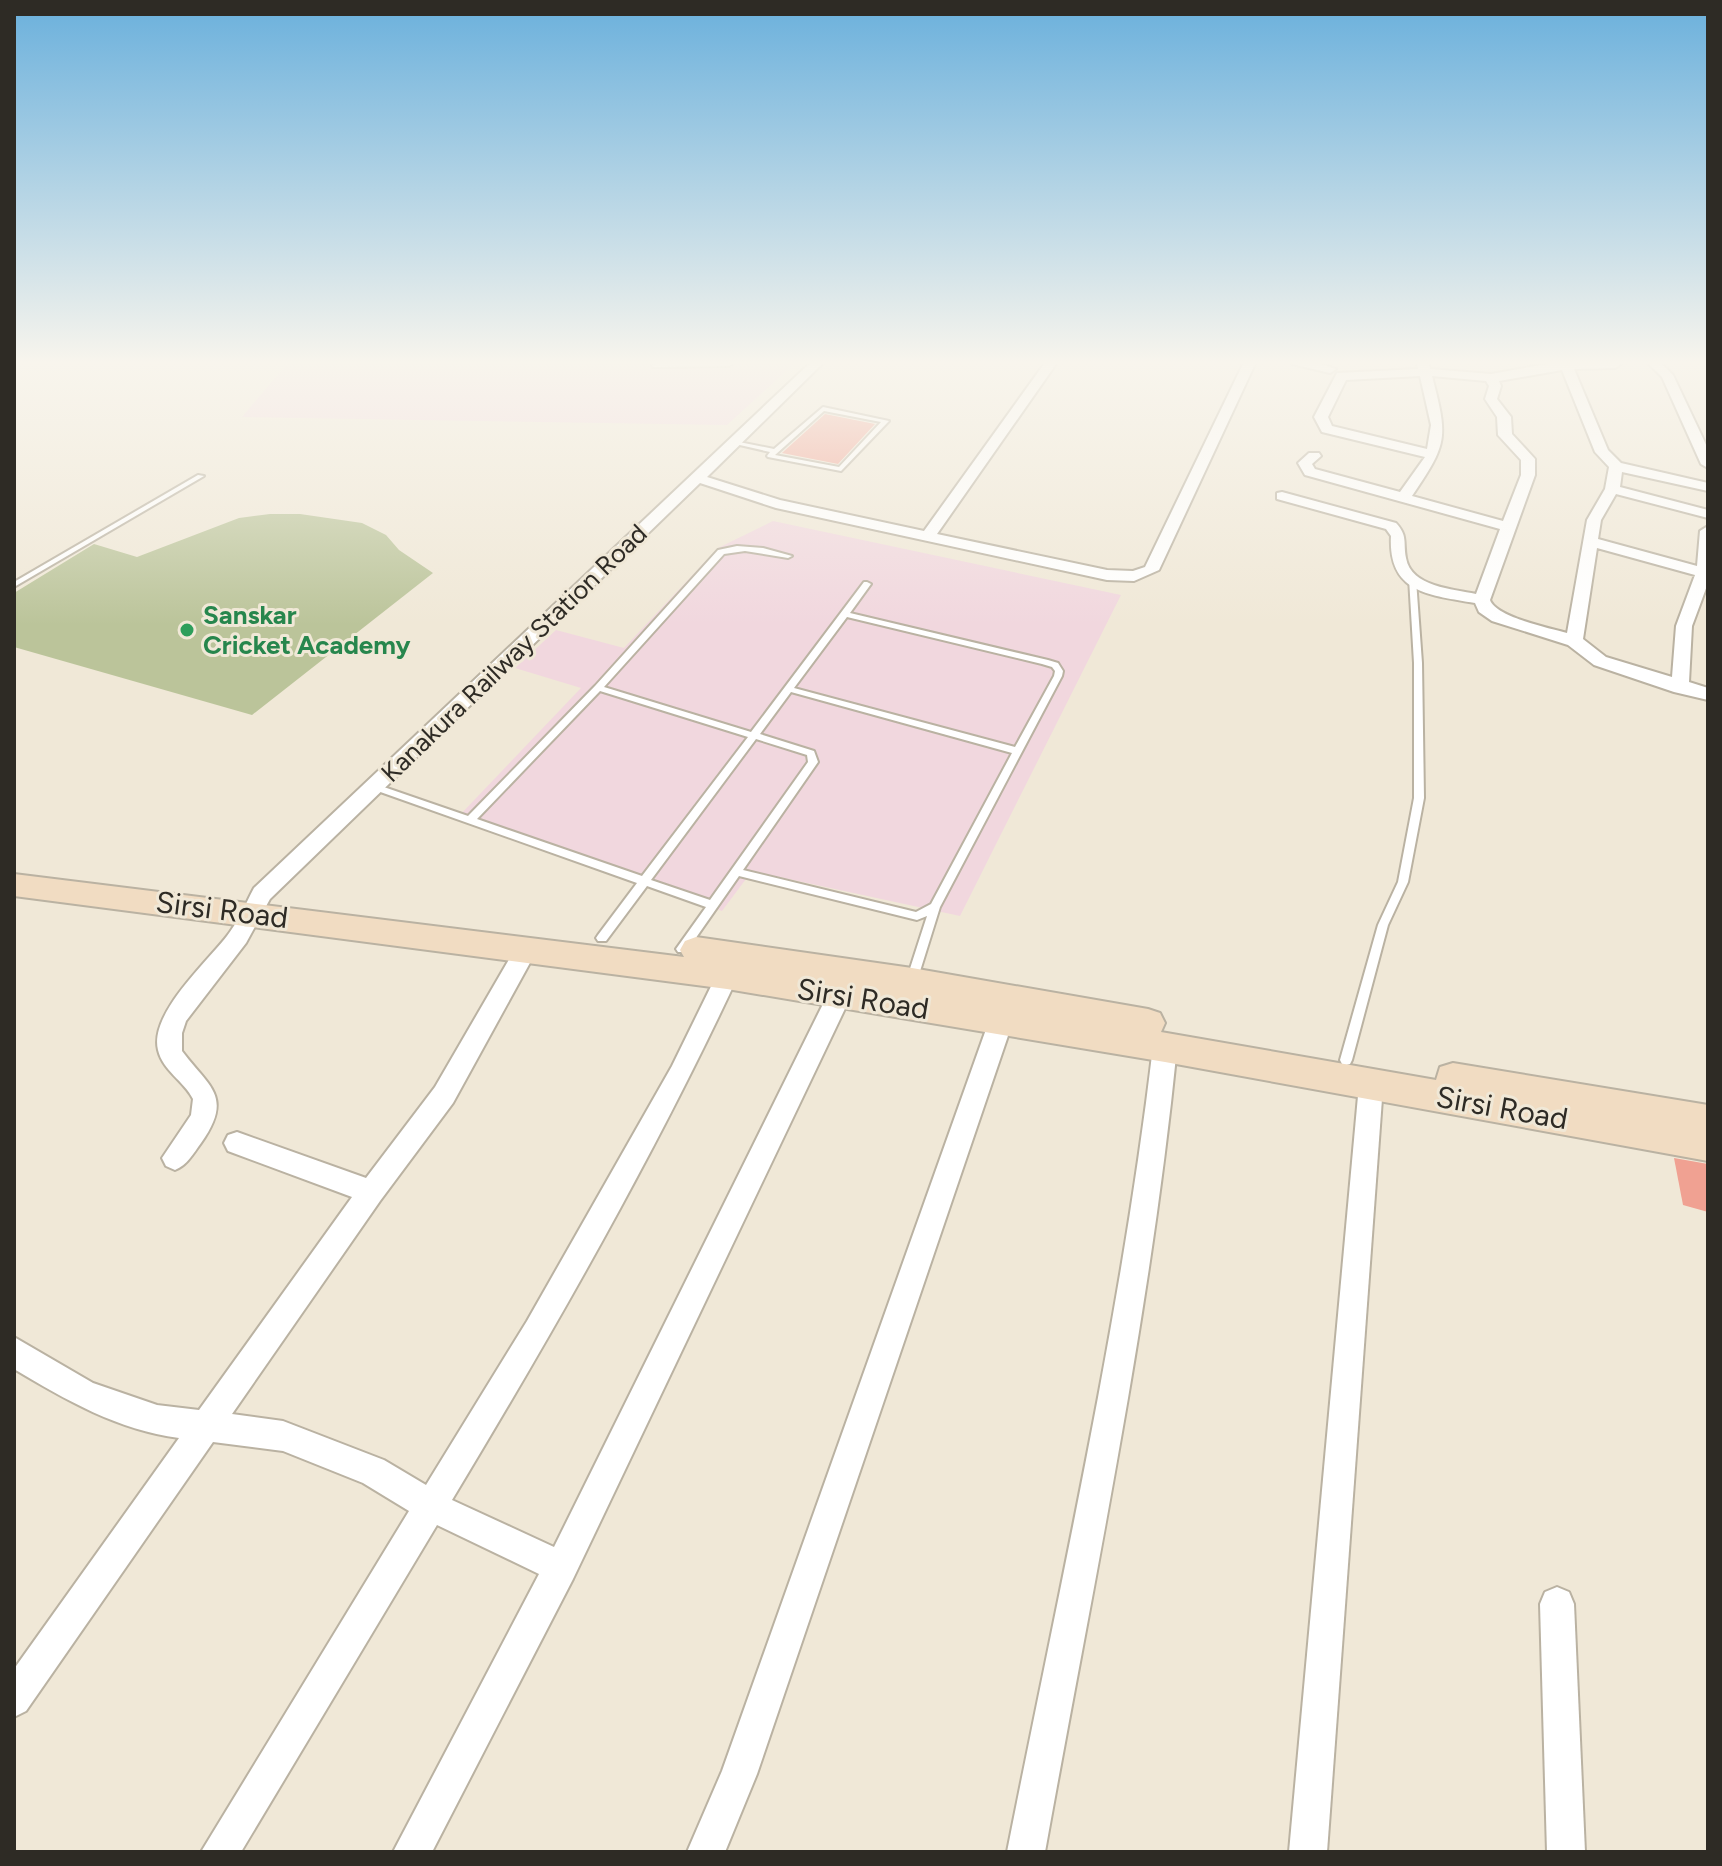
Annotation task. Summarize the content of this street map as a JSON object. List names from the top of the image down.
{
  "streets": {
    "main road": ["Sirsi Road"],
    "street": ["Kanakura Railway Station Road"]
  },
  "crossings": [
    ["Kanakura Railway Station Road", "Sirsi Road"]
  ],
  "places": ["Sanskar Cricket Academy"]
}
